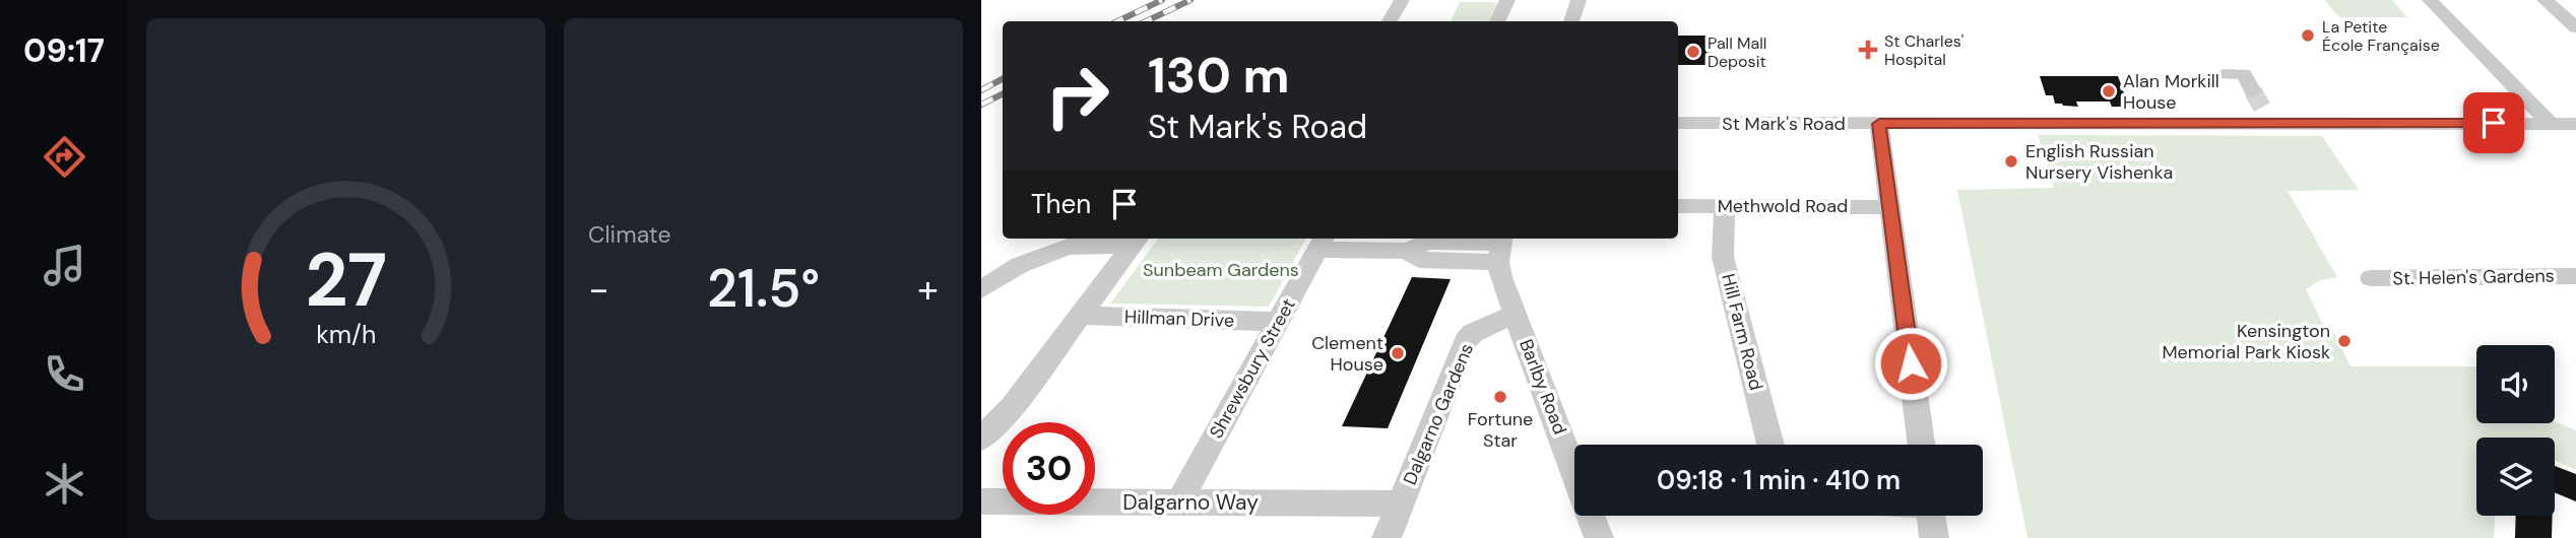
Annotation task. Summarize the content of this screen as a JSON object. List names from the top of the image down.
{
  "streets": {
    "street": [
      "St Mark's Road",
      "Methwold Road",
      "St. Helen's Gardens",
      "Hillman Drive",
      "Hill Farm Road",
      "Shrewsbury Street",
      "Barlby Road",
      "Dalgarno Gardens",
      "Dalgarno Way"
    ]
  },
  "crossings": [
    ["Methwold Road", "Hill Farm Road"],
    ["Hillman Drive", "Shrewsbury Street"],
    ["Shrewsbury Street", "Dalgarno Way"],
    ["Barlby Road", "Dalgarno Gardens"],
    ["Dalgarno Gardens", "Dalgarno Way"]
  ],
  "parks": ["Sunbeam Gardens"],
  "places": {
    "other": [
      "La Petite École Française",
      "Pall Mall Deposit",
      "Alan Morkill House",
      "English Russian Nursery Vishenka",
      "Kensington Memorial Park Kiosk",
      "Clement House",
      "Fortune Star"
    ],
    "health": ["St Charles' Hospital"]
  },
  "page": {
    "tabs": "09:17",
    "tile": "Climate",
    "turn": ["130 m", "St Mark's Road"],
    "then": "Then",
    "heat": ["−", "21.5°", "+"],
    "limit": "30",
    "trip": "09:18 · 1 min · 410 m",
    "gauge": ["27", "km/h"]
  }
}
